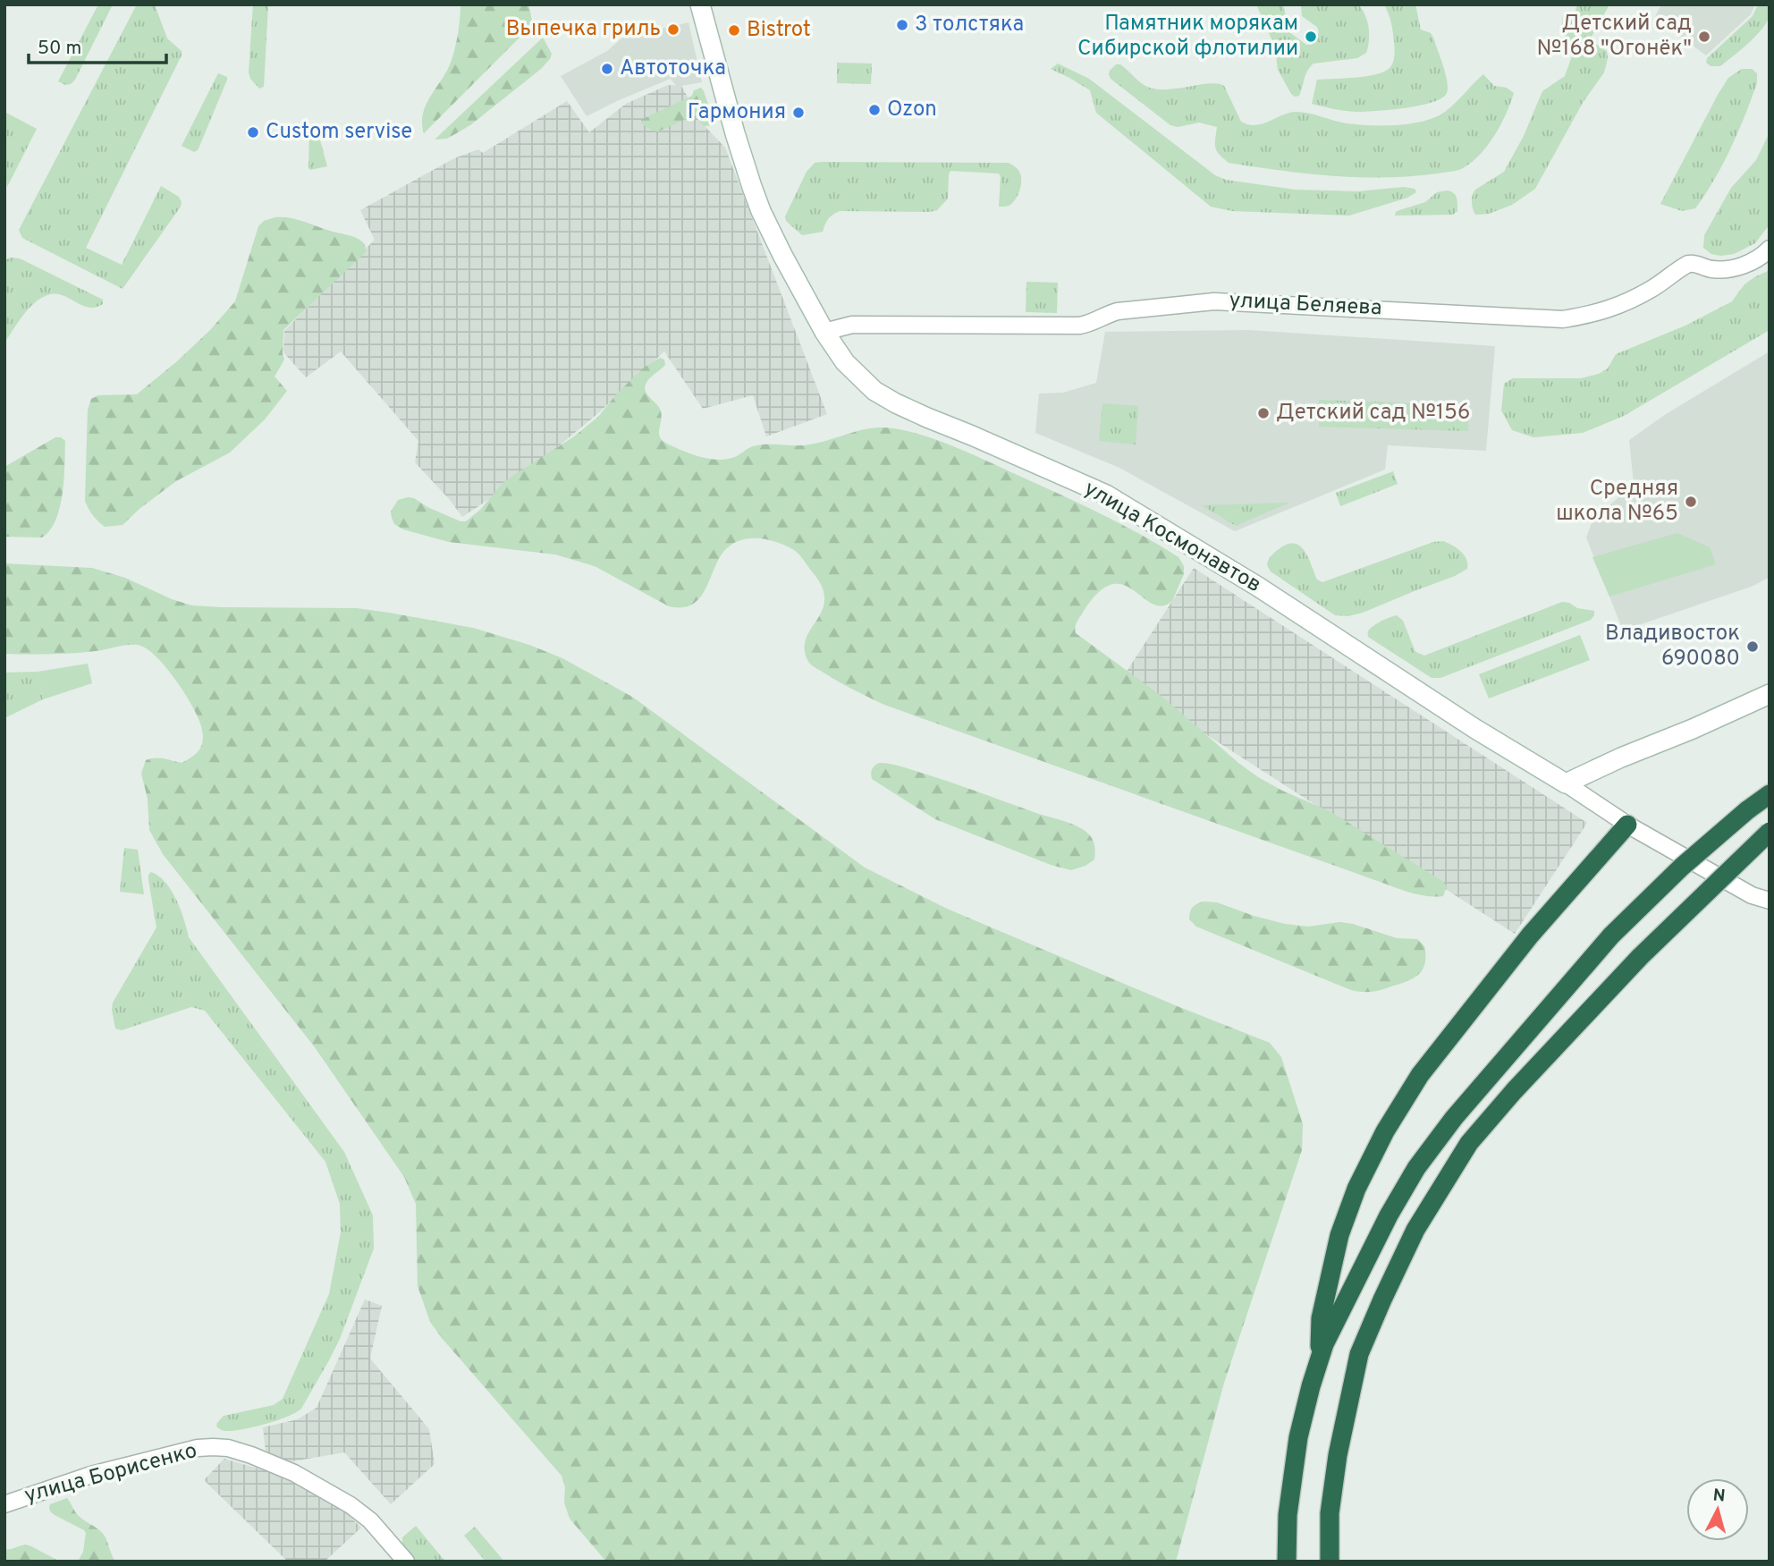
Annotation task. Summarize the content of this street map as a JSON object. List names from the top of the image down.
{
  "streets": {
    "main road": ["улица Космонавтов"],
    "street": ["улица Беляева", "улица Борисенко"]
  },
  "crossings": [
    ["улица Беляева", "улица Космонавтов"]
  ],
  "places": [
    "3 толстяка",
    "Выпечка гриль",
    "Bistrot",
    "Памятник морякам Сибирской флотилии",
    "Детский сад №168 \"Огонёк\"",
    "Автоточка",
    "Ozon",
    "Гармония",
    "Custom servise",
    "Детский сад №156",
    "Средняя школа №65",
    "Владивосток 690080"
  ],
  "scale_bar": "50 m",
  "north": "top"
}
